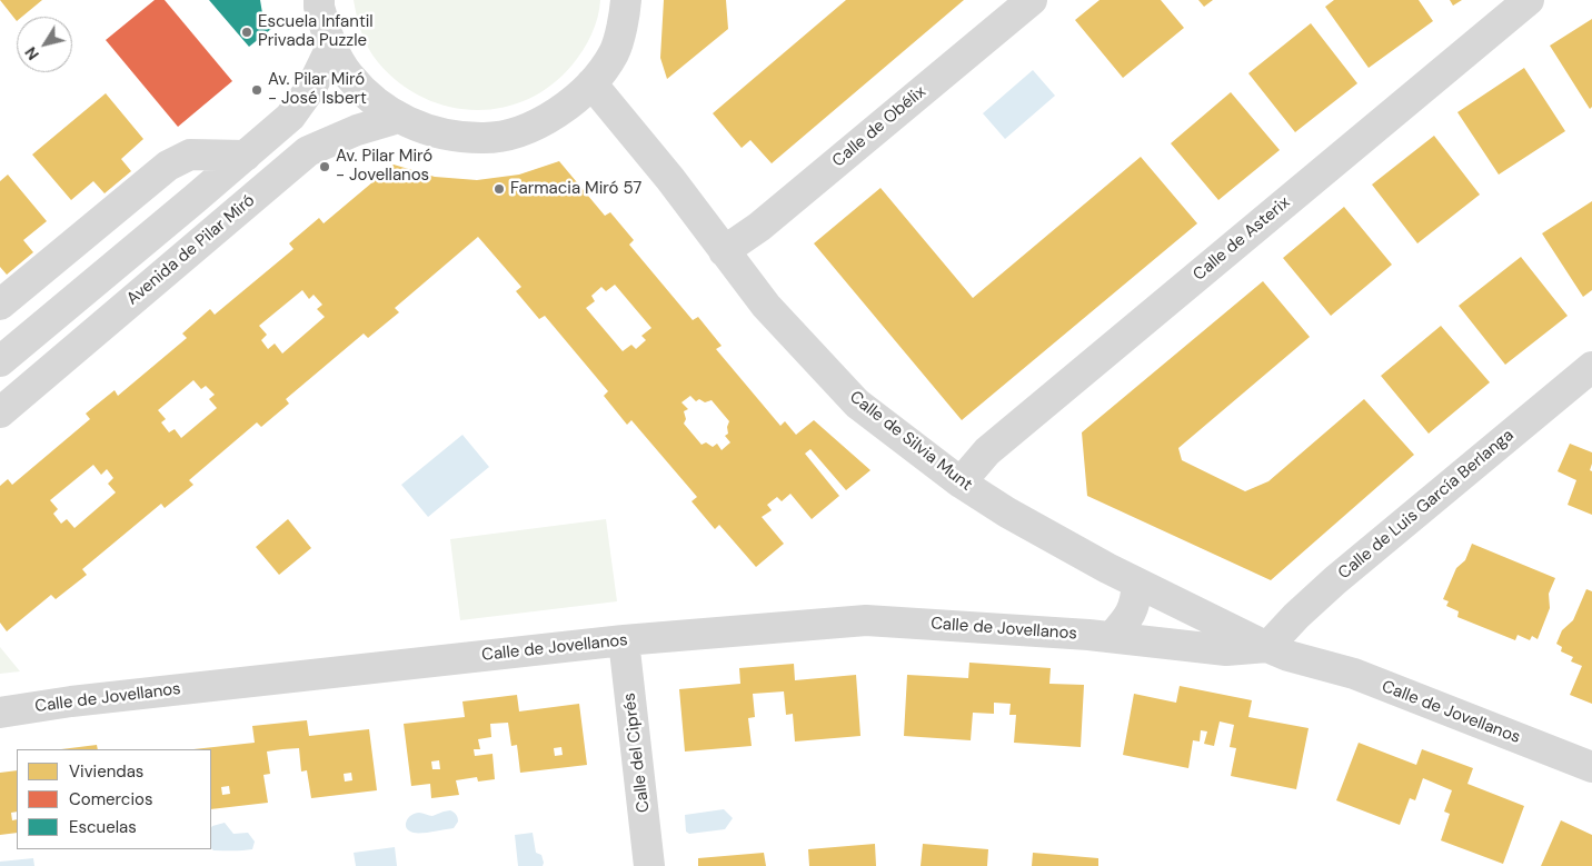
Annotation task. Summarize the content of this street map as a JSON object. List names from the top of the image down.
{
  "streets": {
    "street": [
      "Calle de Obélix",
      "Calle de Asterix",
      "Avenida de Pilar Miró",
      "Calle de Silvia Munt",
      "Calle de Luis García Berlanga",
      "Calle de Jovellanos",
      "Calle del Ciprés"
    ]
  },
  "crossings": [
    ["Calle de Obélix", "Calle de Silvia Munt"],
    ["Calle de Asterix", "Calle de Silvia Munt"],
    ["Calle de Silvia Munt", "Calle de Luis García Berlanga"],
    ["Calle de Silvia Munt", "Calle de Jovellanos"],
    ["Calle de Luis García Berlanga", "Calle de Jovellanos"],
    ["Calle de Jovellanos", "Calle del Ciprés"]
  ],
  "places": [
    "Escuela Infantil Privada Puzzle",
    "Av. Pilar Miró - José Isbert",
    "Av. Pilar Miró - Jovellanos",
    "Farmacia Miró 57"
  ],
  "legend": ["Viviendas", "Comercios", "Escuelas"],
  "north": "bottom left"
}
